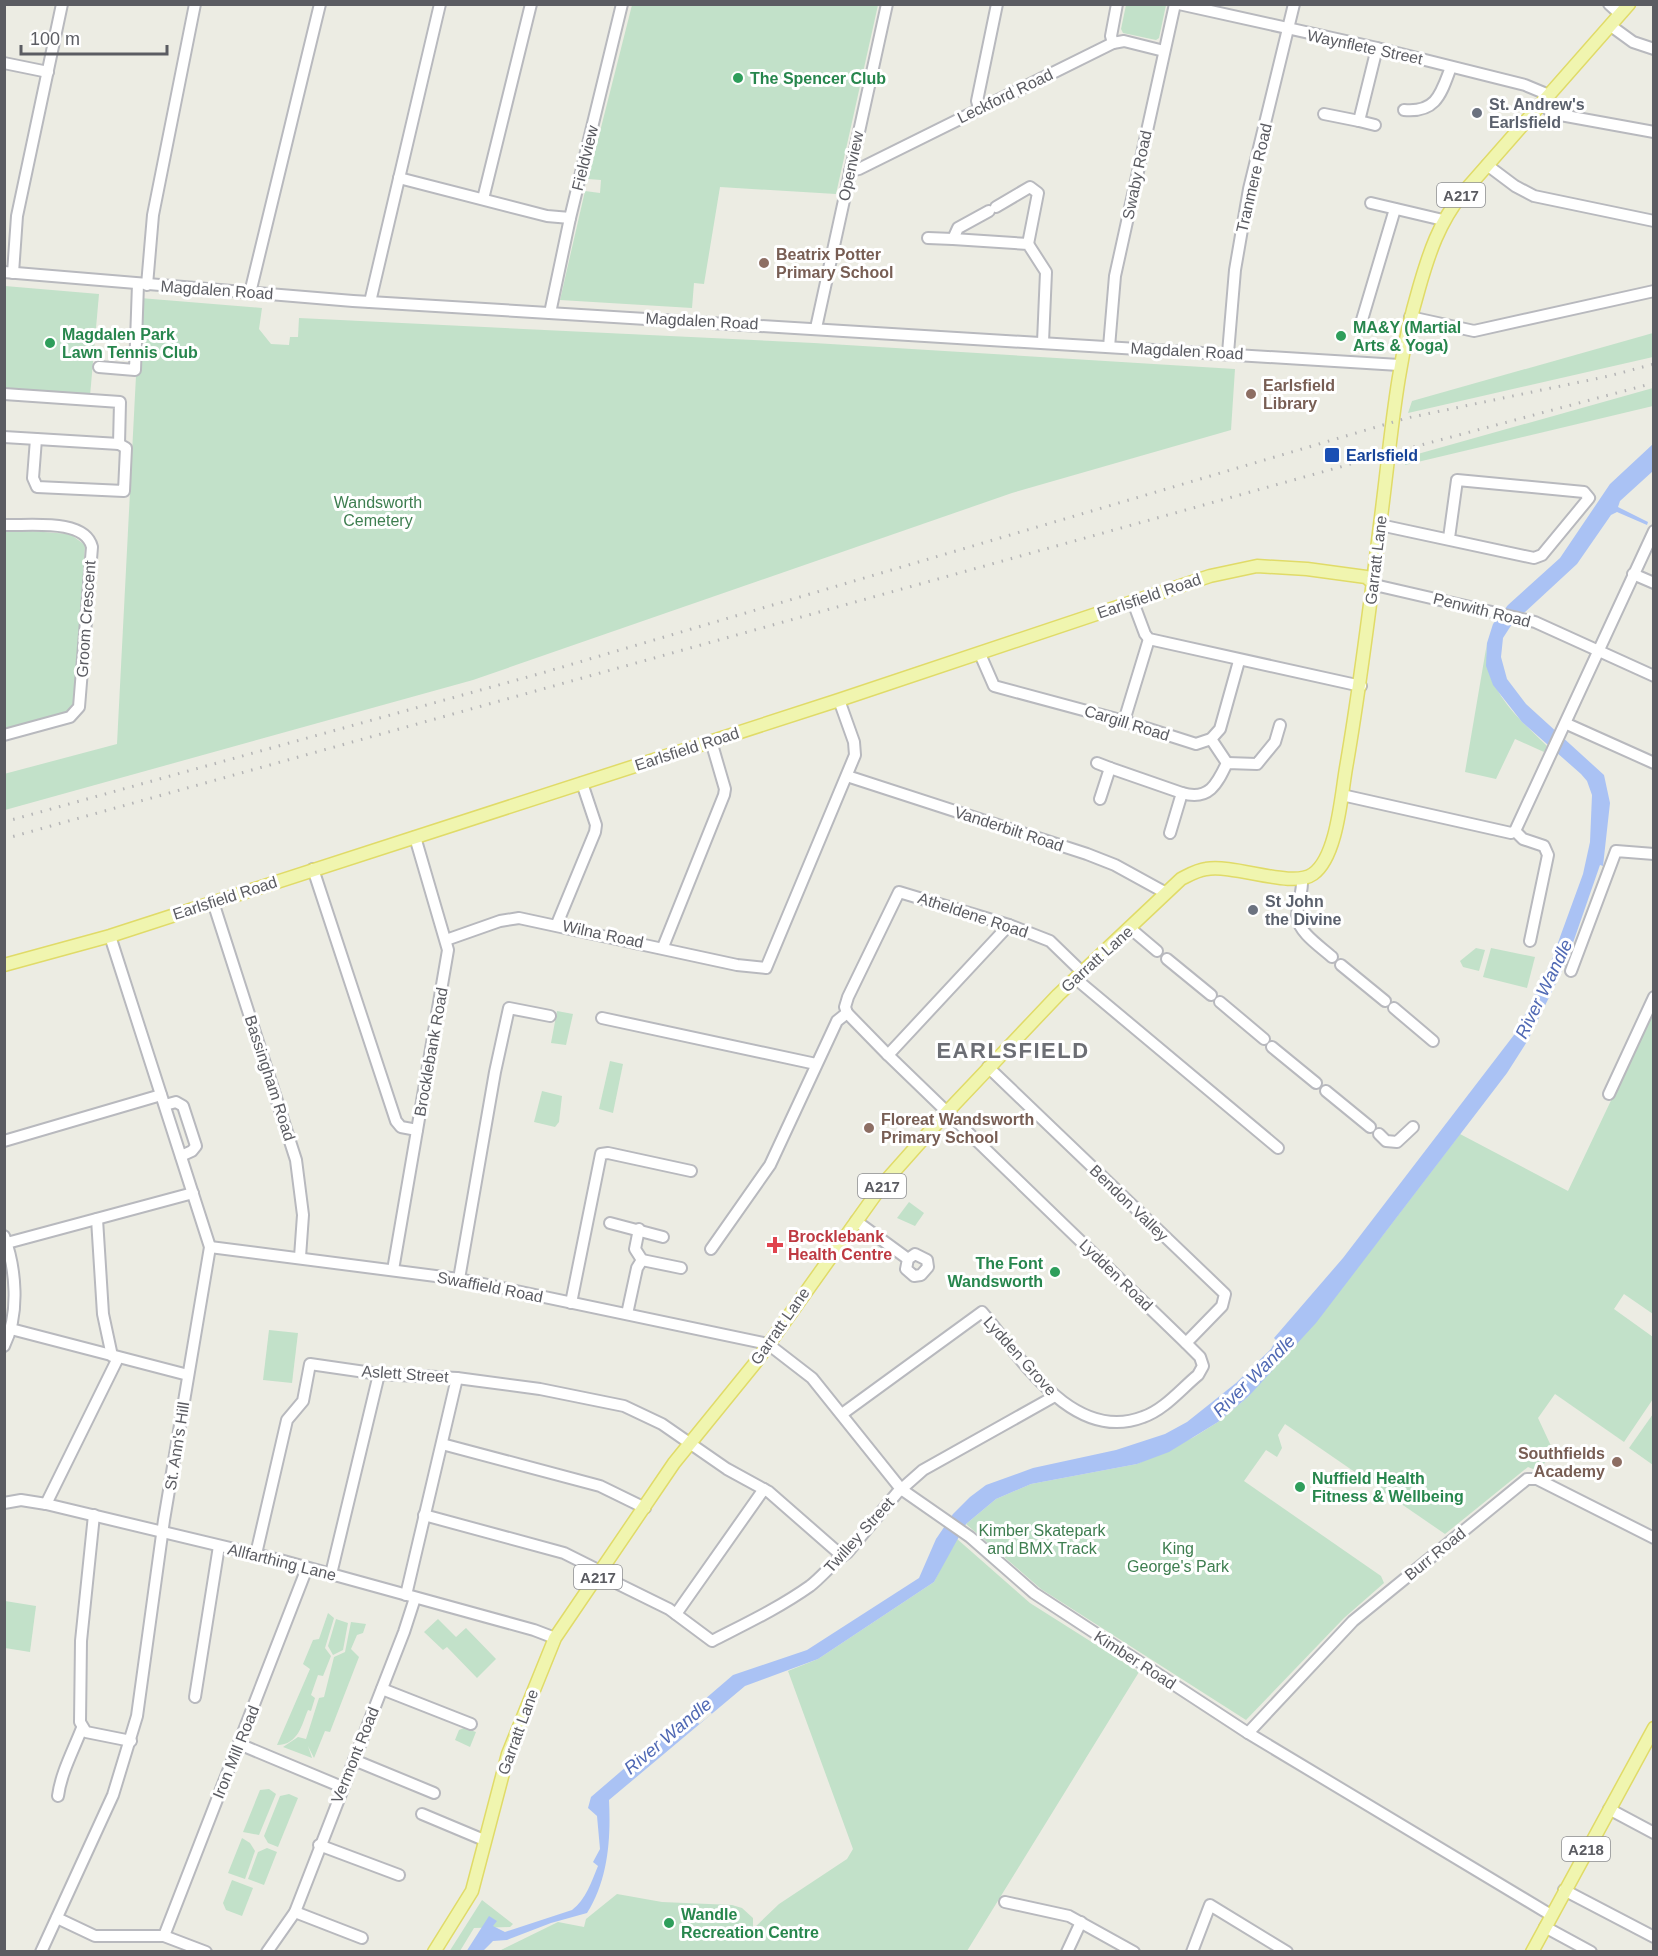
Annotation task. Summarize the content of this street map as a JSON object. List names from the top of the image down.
{
  "streets": {
    "main road": [
      "A217",
      "Garratt Lane",
      "Earlsfield Road",
      "A218"
    ],
    "street": [
      "Waynflete Street",
      "Leckford Road",
      "Fieldview",
      "Openview",
      "Swaby Road",
      "Tranmere Road",
      "Magdalen Road",
      "Penwith Road",
      "Groom Crescent",
      "Cargill Road",
      "Vanderbilt Road",
      "Atheldene Road",
      "Wilna Road",
      "Brocklebank Road",
      "Bassingham Road",
      "Bendon Valley",
      "Lydden Road",
      "Swaffield Road",
      "Lydden Grove",
      "Aslett Street",
      "St. Ann's Hill",
      "Twilley Street",
      "Burr Road",
      "Allfarthing Lane",
      "Kimber Road",
      "Iron Mill Road",
      "Vermont Road"
    ]
  },
  "crossings": [
    ["Waynflete Street", "Swaby Road"],
    ["Waynflete Street", "Tranmere Road"],
    ["Waynflete Street", "Garratt Lane"],
    ["Leckford Road", "Openview"],
    ["Fieldview", "Magdalen Road"],
    ["Openview", "Magdalen Road"],
    ["Swaby Road", "Magdalen Road"],
    ["Tranmere Road", "Magdalen Road"],
    ["Magdalen Road", "Garratt Lane"],
    ["Garratt Lane", "Earlsfield Road"],
    ["Garratt Lane", "Penwith Road"],
    ["Garratt Lane", "Vanderbilt Road"],
    ["Garratt Lane", "Atheldene Road"],
    ["Garratt Lane", "Bendon Valley"],
    ["Garratt Lane", "Lydden Road"],
    ["Garratt Lane", "Swaffield Road"],
    ["Garratt Lane", "Aslett Street"],
    ["Garratt Lane", "Twilley Street"],
    ["Garratt Lane", "Allfarthing Lane"],
    ["Garratt Lane", "Kimber Road"],
    ["Earlsfield Road", "Penwith Road"],
    ["Earlsfield Road", "Cargill Road"],
    ["Earlsfield Road", "Brocklebank Road"],
    ["Earlsfield Road", "Bassingham Road"],
    ["Earlsfield Road", "St. Ann's Hill"],
    ["Vanderbilt Road", "Wilna Road"],
    ["Atheldene Road", "Lydden Road"],
    ["Wilna Road", "Brocklebank Road"],
    ["Brocklebank Road", "Swaffield Road"],
    ["Bassingham Road", "Swaffield Road"],
    ["Bendon Valley", "Lydden Road"],
    ["Lydden Road", "Lydden Grove"],
    ["Swaffield Road", "St. Ann's Hill"],
    ["Swaffield Road", "Kimber Road"],
    ["Lydden Grove", "Twilley Street"],
    ["Lydden Grove", "Kimber Road"],
    ["Aslett Street", "Twilley Street"],
    ["Aslett Street", "Allfarthing Lane"],
    ["Aslett Street", "Vermont Road"],
    ["St. Ann's Hill", "Allfarthing Lane"],
    ["Twilley Street", "Kimber Road"],
    ["Twilley Street", "Vermont Road"],
    ["Burr Road", "Kimber Road"],
    ["Allfarthing Lane", "Iron Mill Road"],
    ["Allfarthing Lane", "Vermont Road"],
    ["Kimber Road", "A218"]
  ],
  "districts": ["EARLSFIELD"],
  "water": ["River Wandle"],
  "parks": ["Wandsworth Cemetery", "Kimber Skatepark and BMX Track", "King George's Park"],
  "places": {
    "other": [
      "The Spencer Club",
      "St. Andrew's Earlsfield",
      "Beatrix Potter Primary School",
      "MA&Y (Martial Arts & Yoga)",
      "Magdalen Park Lawn Tennis Club",
      "Earlsfield Library",
      "St John the Divine",
      "Floreat Wandsworth Primary School",
      "The Font Wandsworth",
      "Southfields Academy",
      "Nuffield Health Fitness & Wellbeing",
      "Wandle Recreation Centre"
    ],
    "transit": ["Earlsfield"],
    "health": ["Brocklebank Health Centre"]
  },
  "scale_bar": "100 m"
}
